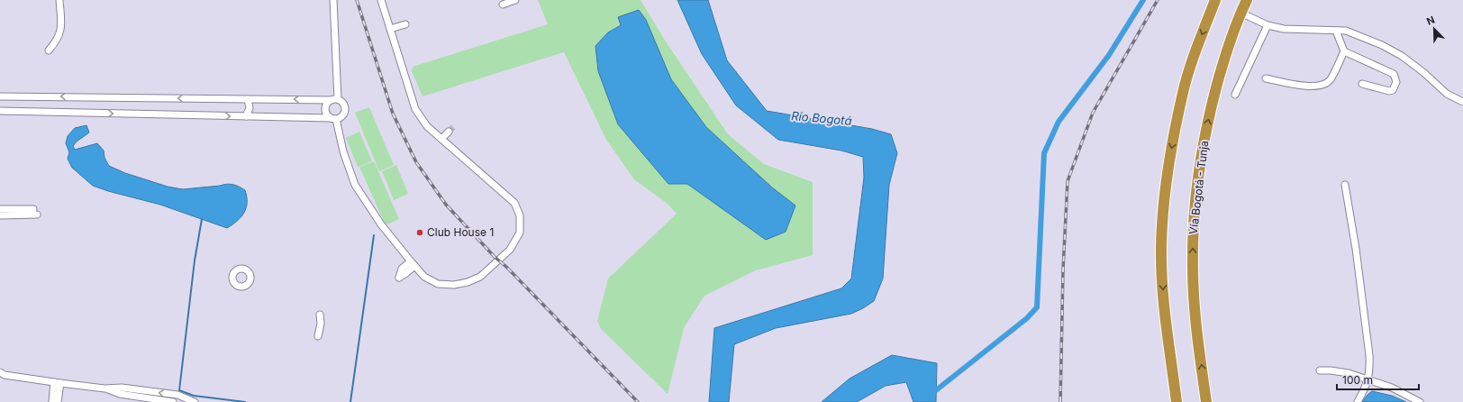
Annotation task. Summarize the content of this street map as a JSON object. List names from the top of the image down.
{
  "streets": {
    "highway": ["Vía Bogotá - Tunja"]
  },
  "water": ["Río Bogotá"],
  "places": ["Club House 1"],
  "scale_bar": "100 m",
  "north": "top left"
}
